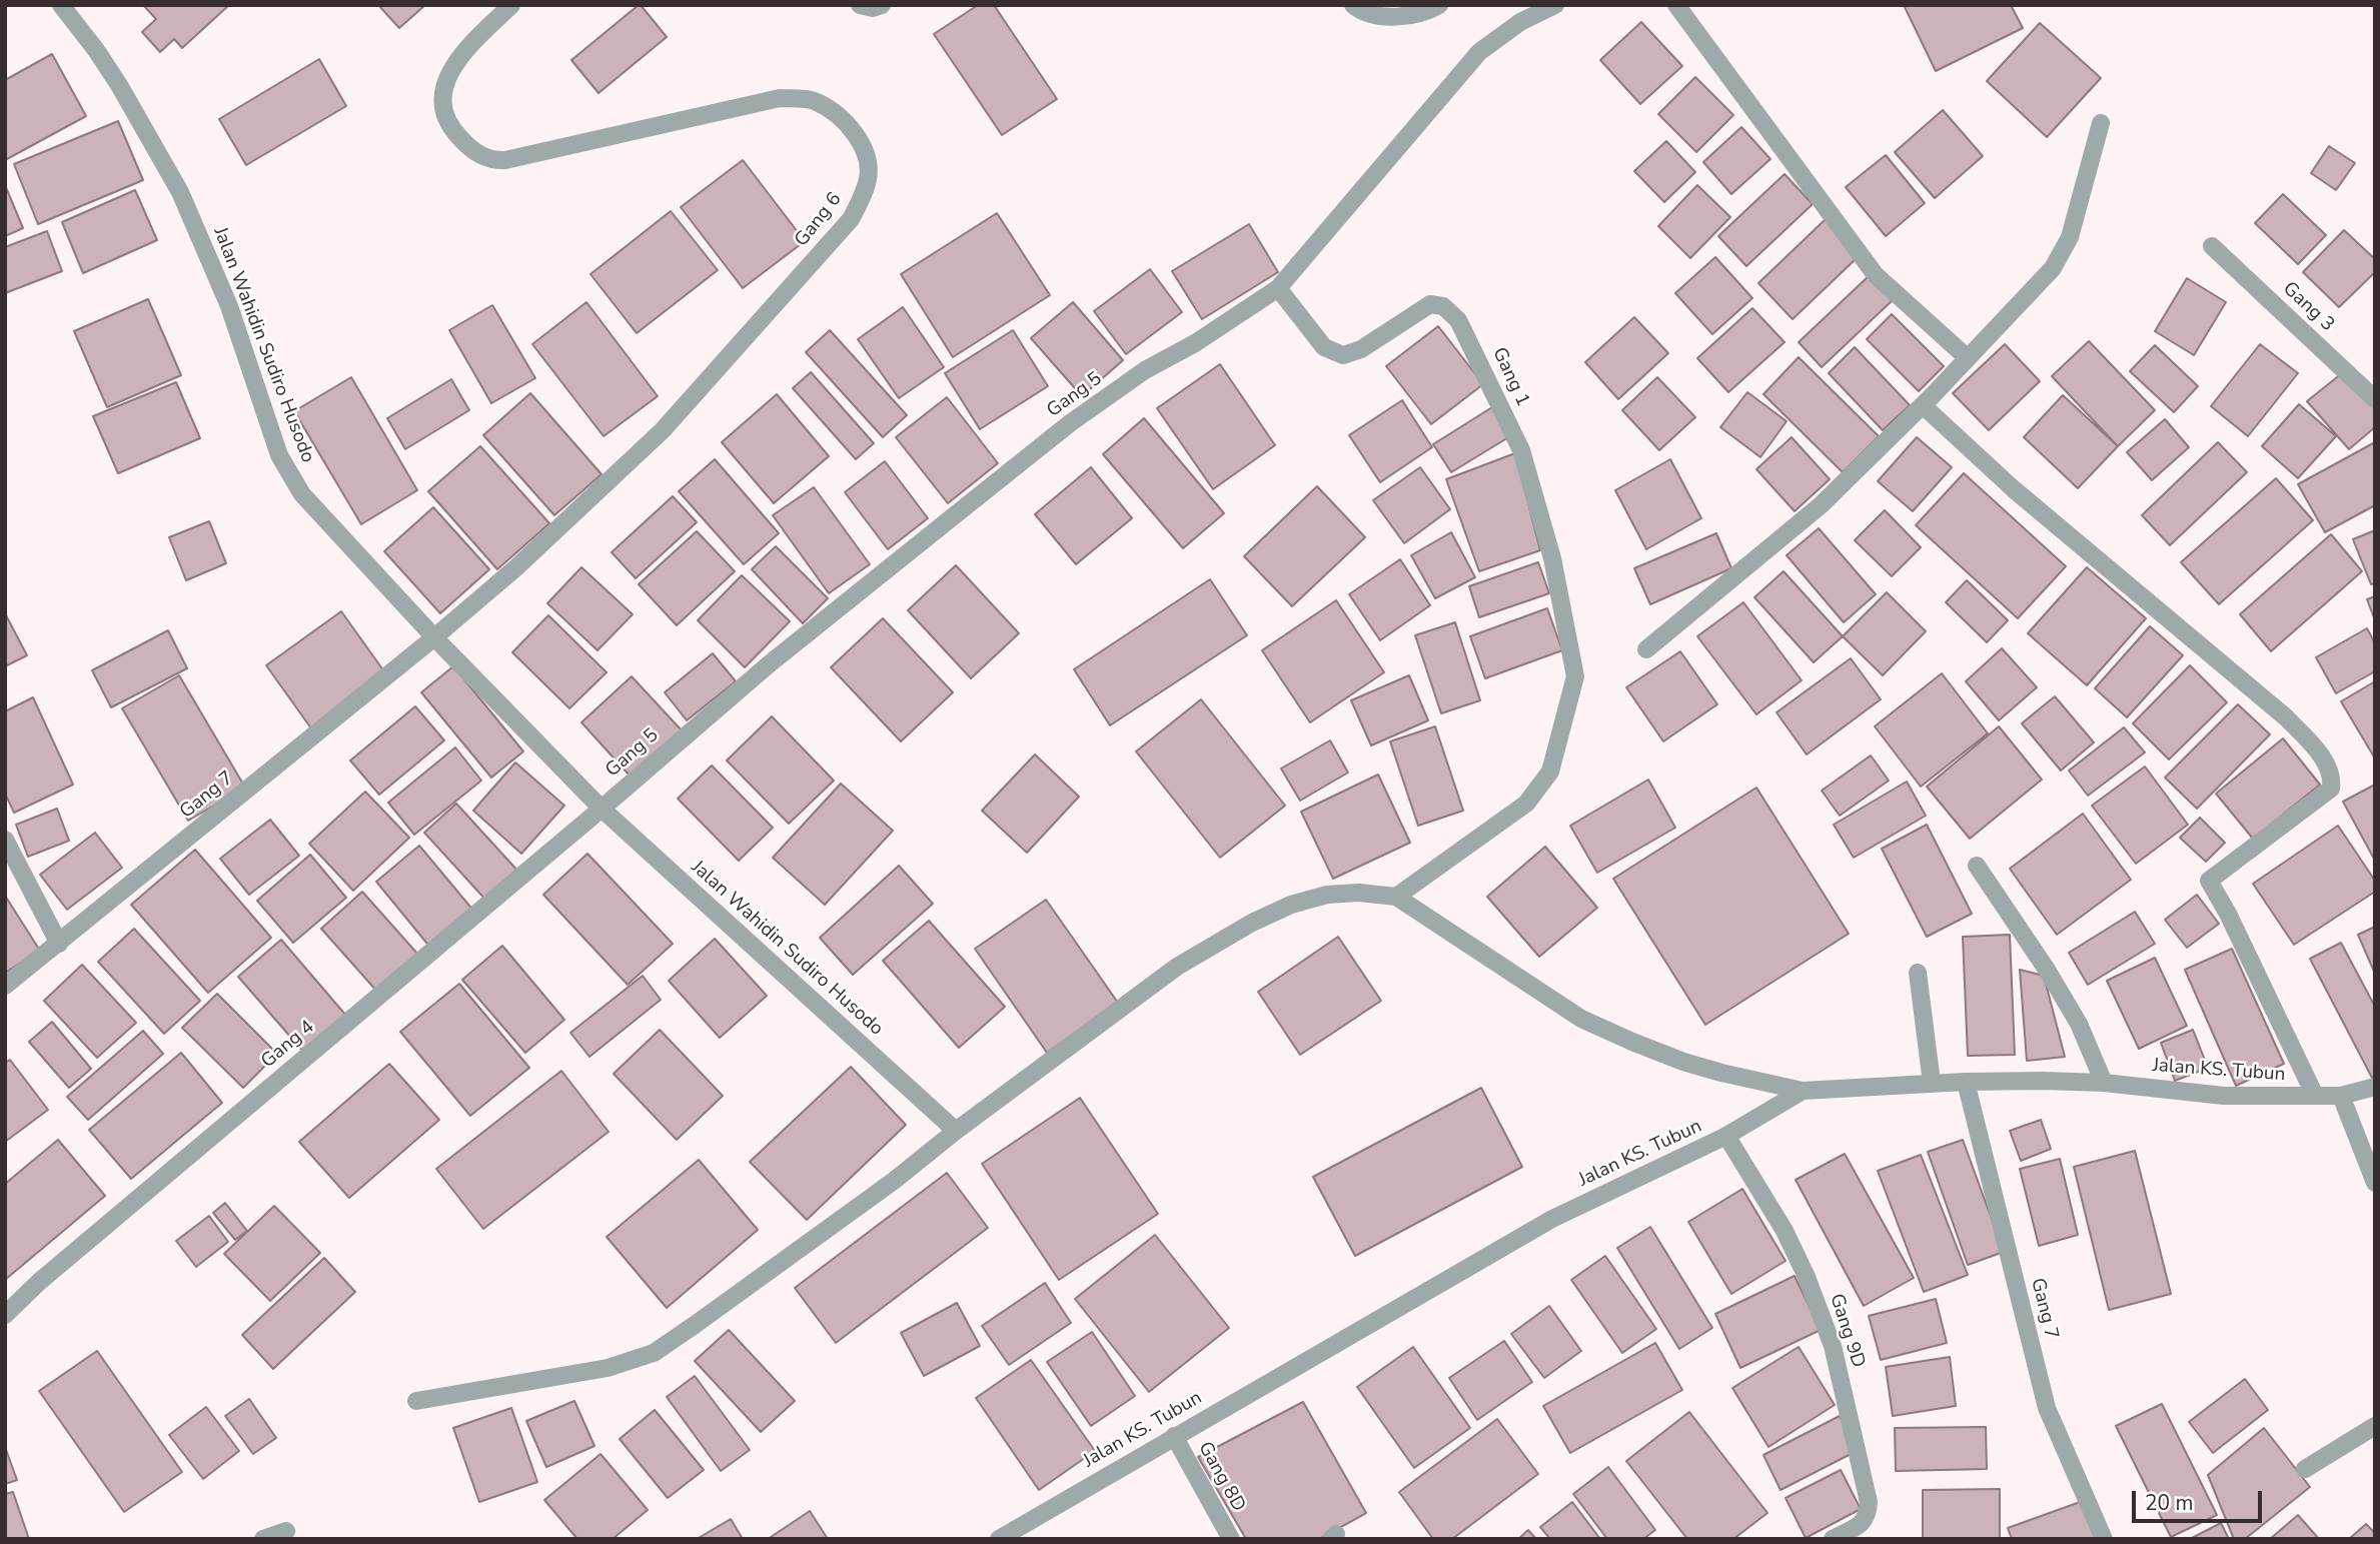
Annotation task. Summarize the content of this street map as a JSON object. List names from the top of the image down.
{
  "streets": {
    "street": [
      "Gang 6",
      "Gang 3",
      "Jalan Wahidin Sudiro Husodo",
      "Gang 1",
      "Gang 5",
      "Gang 7",
      "Gang 4",
      "Jalan KS. Tubun",
      "Gang 9D",
      "Gang 8D"
    ]
  },
  "crossings": [
    ["Gang 6", "Jalan Wahidin Sudiro Husodo"],
    ["Gang 6", "Gang 7"],
    ["Jalan Wahidin Sudiro Husodo", "Gang 5"],
    ["Jalan Wahidin Sudiro Husodo", "Gang 7"],
    ["Jalan Wahidin Sudiro Husodo", "Gang 4"],
    ["Gang 1", "Gang 5"],
    ["Gang 5", "Gang 4"],
    ["Gang 7", "Jalan KS. Tubun"],
    ["Jalan KS. Tubun", "Gang 9D"],
    ["Jalan KS. Tubun", "Gang 8D"]
  ],
  "scale_bar": "20 m"
}
